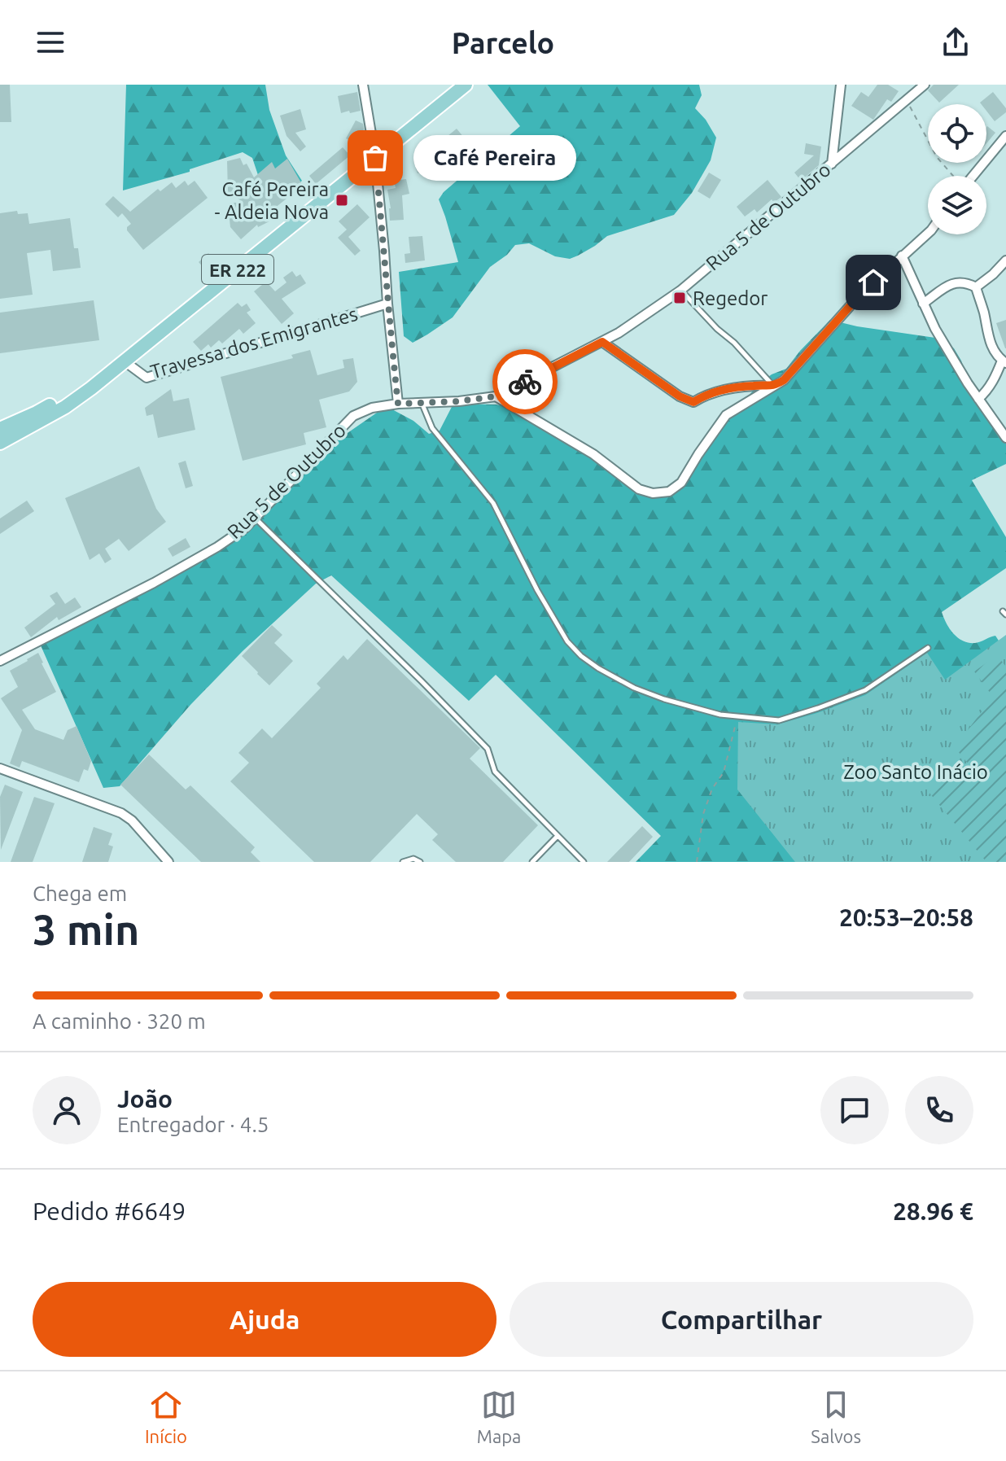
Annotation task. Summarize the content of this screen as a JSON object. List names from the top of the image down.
{
  "streets": {
    "main road": ["ER 222"],
    "street": ["Rua 5 de Outubro", "Travessa dos Emigrantes"]
  },
  "crossings": [
    ["ER 222", "Travessa dos Emigrantes"]
  ],
  "parks": ["Zoo Santo Inácio"],
  "places": {
    "other": ["Café Pereira"],
    "transit": ["Café Pereira - Aldeia Nova", "Regedor"]
  },
  "page": {
    "header": "Parcelo",
    "bubble": "Café Pereira",
    "heading": ["3 min", "Chega em", "20:53–20:58"],
    "panel": [
      "João",
      "Entregador · 4.5",
      "Pedido #6649",
      "28.96 €"
    ],
    "bar": "A caminho · 320 m",
    "buttons": ["Ajuda", "Compartilhar"],
    "tabs": ["Início", "Mapa", "Salvos"]
  }
}
